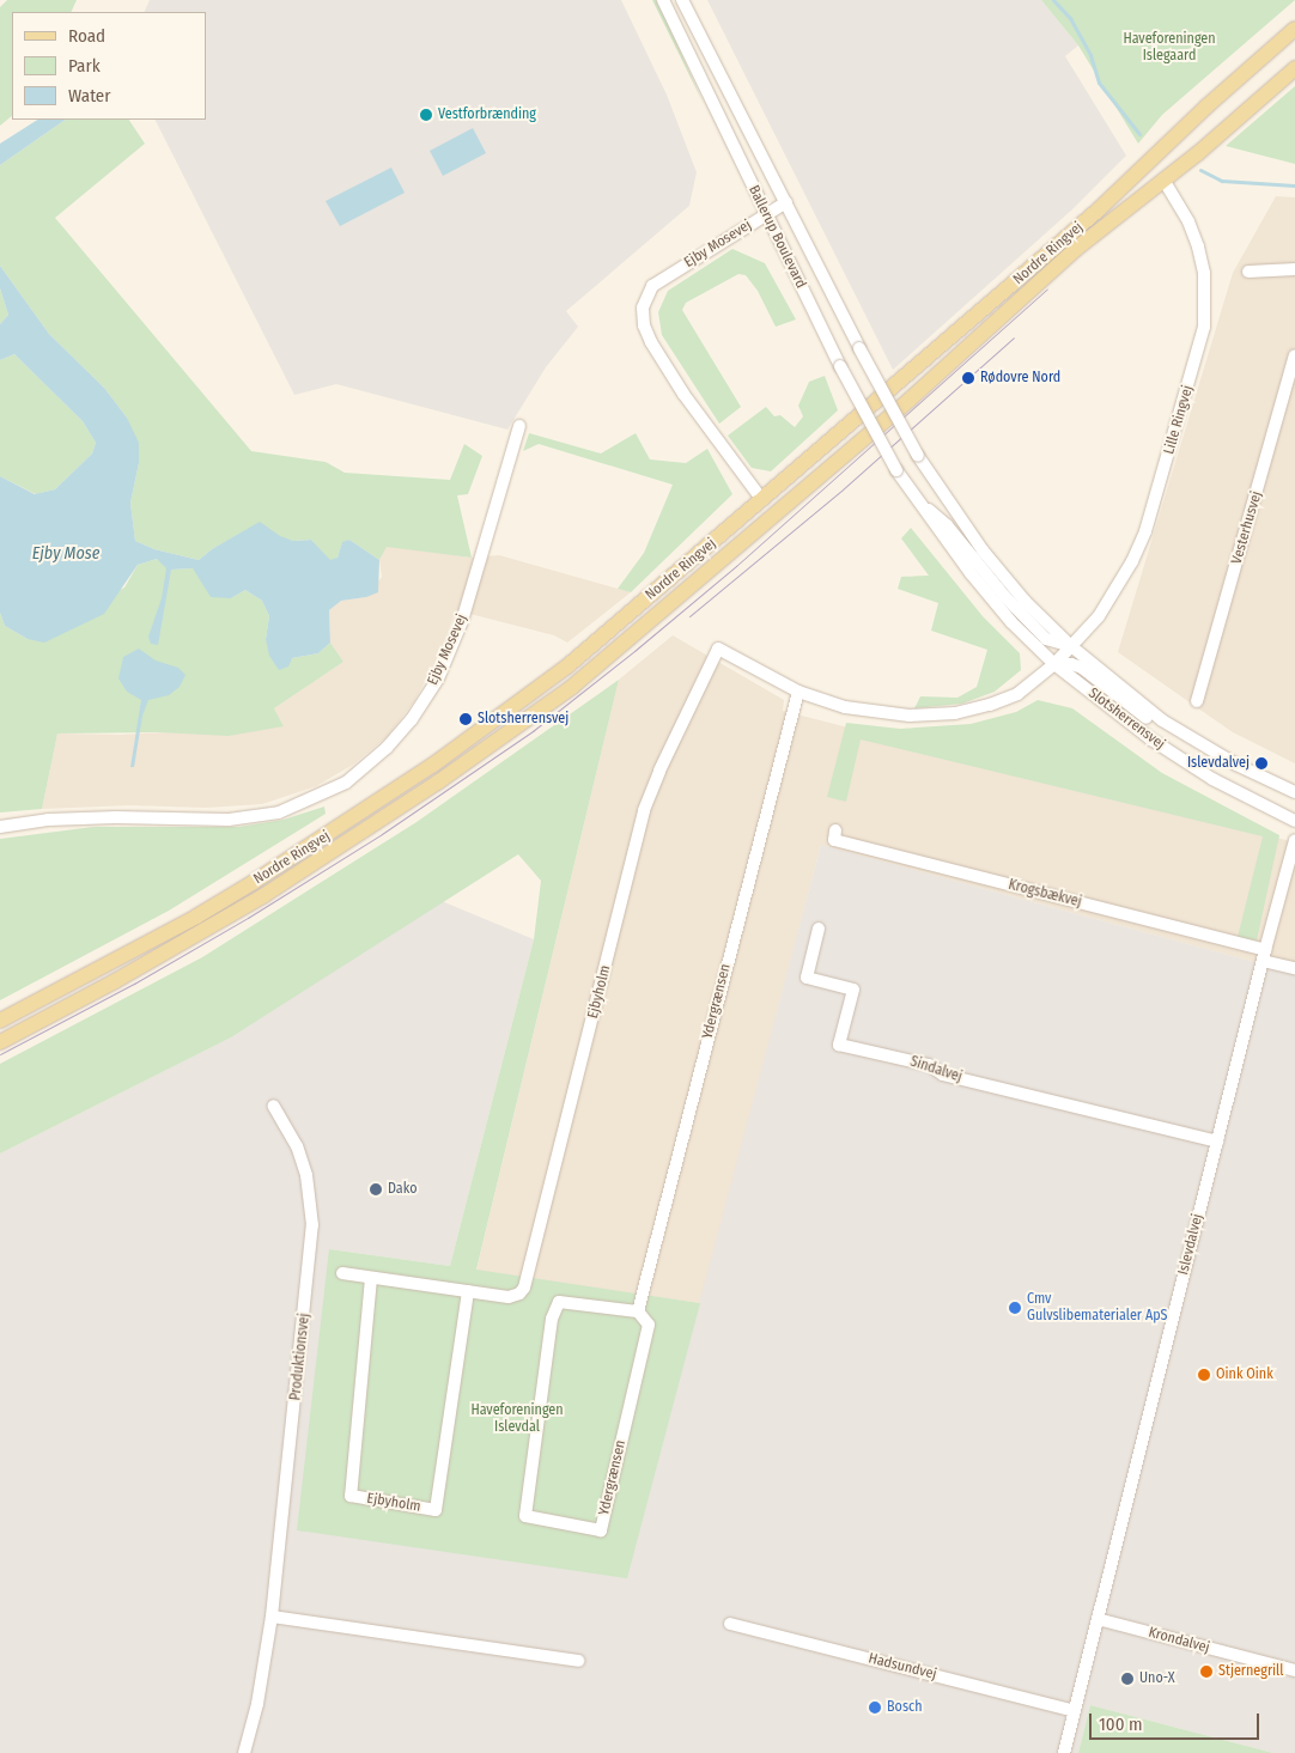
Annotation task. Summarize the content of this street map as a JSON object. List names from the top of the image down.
{
  "streets": {
    "main road": ["Nordre Ringvej"],
    "street": [
      "Ballerup Boulevard",
      "Ejby Mosevej",
      "Lille Ringvej",
      "Vesterhusvej",
      "Slotsherrensvej",
      "Krogsbækvej",
      "Ejbyholm",
      "Ydergrænsen",
      "Sindalvej",
      "Islevdalvej",
      "Produktionsvej",
      "Krondalvej",
      "Hadsundvej"
    ]
  },
  "crossings": [
    ["Ballerup Boulevard", "Ejby Mosevej"],
    ["Ballerup Boulevard", "Slotsherrensvej"],
    ["Ejby Mosevej", "Nordre Ringvej"],
    ["Nordre Ringvej", "Lille Ringvej"],
    ["Lille Ringvej", "Slotsherrensvej"],
    ["Krogsbækvej", "Islevdalvej"],
    ["Ejbyholm", "Ydergrænsen"],
    ["Sindalvej", "Islevdalvej"],
    ["Islevdalvej", "Krondalvej"],
    ["Islevdalvej", "Hadsundvej"]
  ],
  "water": ["Ejby Mose"],
  "parks": ["Haveforeningen Islegaard", "Haveforeningen Islevdal"],
  "places": [
    "Vestforbrænding",
    "Rødovre Nord",
    "Slotsherrensvej",
    "Islevdalvej",
    "Dako",
    "Cmv Gulvslibematerialer ApS",
    "Oink Oink",
    "Stjernegrill",
    "Uno-X",
    "Bosch"
  ],
  "legend": ["Road", "Park", "Water"],
  "scale_bar": "100 m"
}
